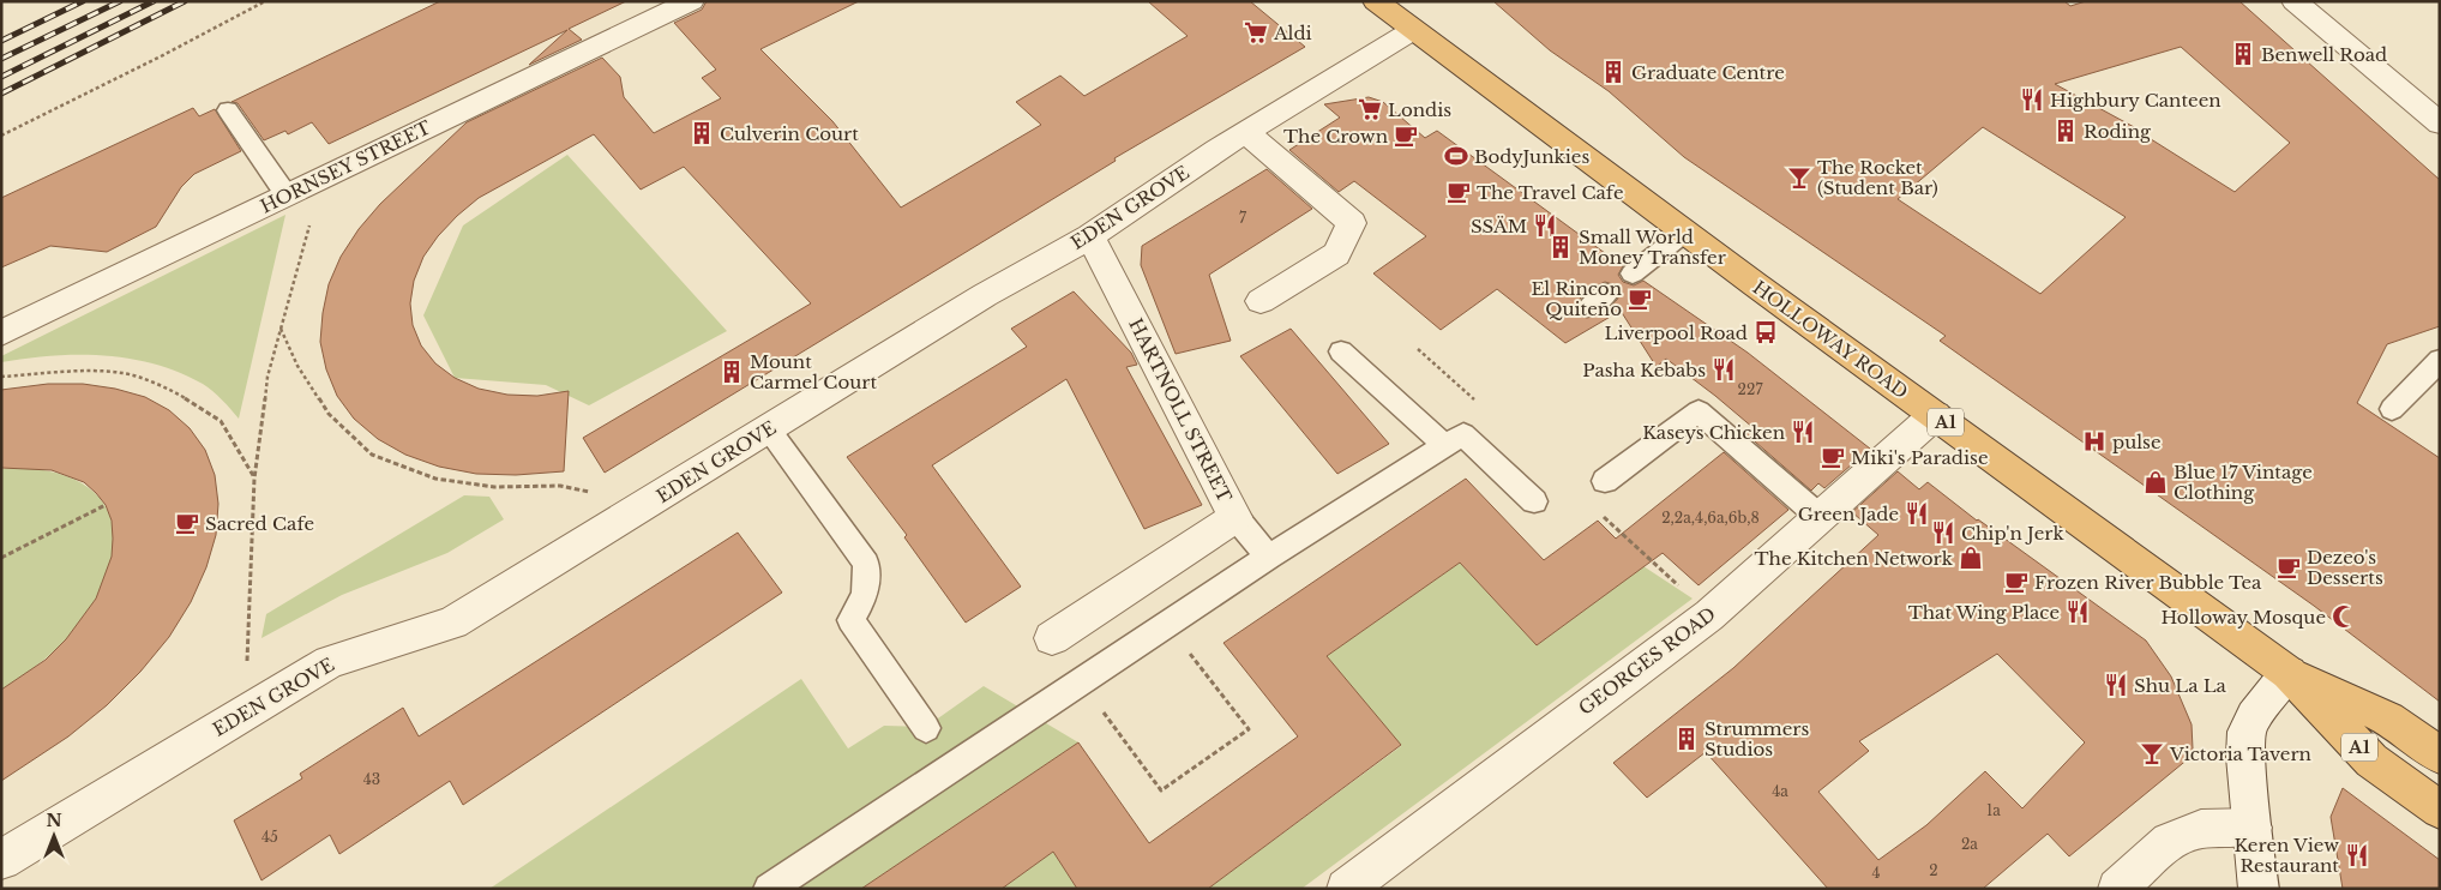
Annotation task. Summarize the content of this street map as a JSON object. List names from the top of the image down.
{
  "streets": {
    "highway": ["HOLLOWAY ROAD", "A1"],
    "street": [
      "HORNSEY STREET",
      "EDEN GROVE",
      "HARTNOLL STREET",
      "GEORGES ROAD"
    ]
  },
  "crossings": [
    ["EDEN GROVE", "HOLLOWAY ROAD"],
    ["EDEN GROVE", "HARTNOLL STREET"],
    ["HOLLOWAY ROAD", "GEORGES ROAD"]
  ],
  "places": {
    "supermarket": ["Aldi", "Londis"],
    "building": [
      "Benwell Road",
      "Graduate Centre",
      "Roding",
      "Culverin Court",
      "Small World Money Transfer",
      "Mount Carmel Court",
      "Strummers Studios"
    ],
    "restaurant": [
      "Highbury Canteen",
      "SSÄM",
      "Pasha Kebabs",
      "Kaseys Chicken",
      "Green Jade",
      "Chip'n Jerk",
      "That Wing Place",
      "Shu La La",
      "Keren View Restaurant"
    ],
    "cafe": [
      "The Crown",
      "The Travel Cafe",
      "El Rincon Quiteño",
      "Miki's Paradise",
      "Sacred Cafe",
      "Dezeo's Desserts",
      "Frozen River Bubble Tea"
    ],
    "sports": ["BodyJunkies"],
    "bar": ["The Rocket (Student Bar)", "Victoria Tavern"],
    "bus stop": ["Liverpool Road"],
    "hospital": ["pulse"],
    "shop": ["Blue 17 Vintage Clothing", "The Kitchen Network"],
    "mosque": ["Holloway Mosque"]
  },
  "house_numbers": [
    "7",
    "227",
    "2,2a,4,6a,6b,8",
    "43",
    "4a",
    "1a",
    "45",
    "2a",
    "2",
    "4"
  ],
  "north": "top"
}
